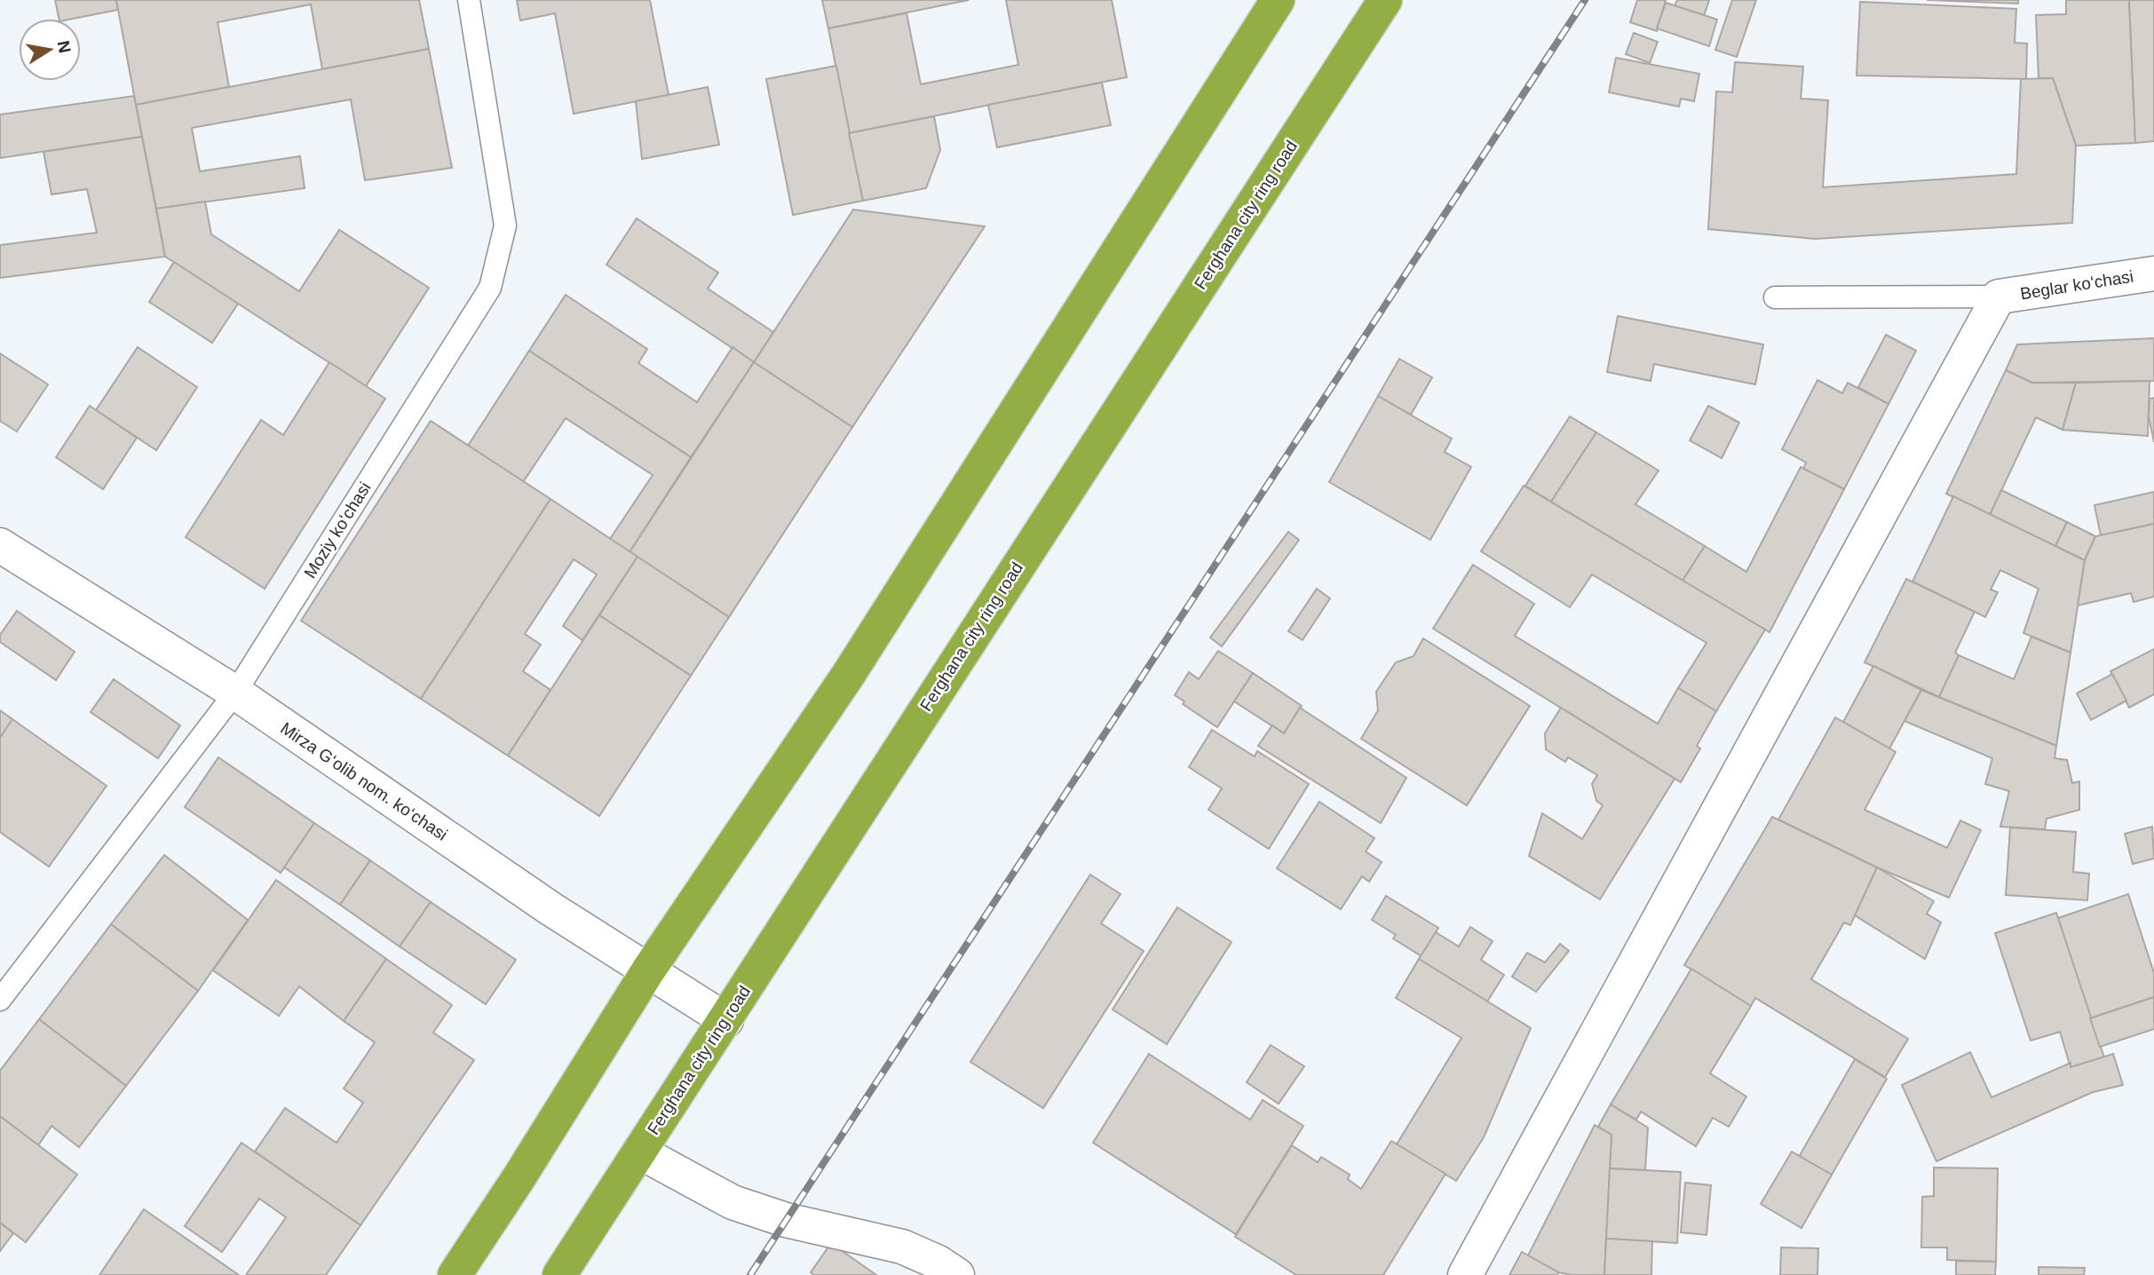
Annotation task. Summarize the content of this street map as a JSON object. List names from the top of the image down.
{
  "streets": {
    "highway": ["Ferghana city ring road"],
    "street": ["Beglar koʻchasi", "Mirza G‘olib nom. ko‘chasi"],
    "lane": ["Moziy koʻchasi"]
  },
  "crossings": [
    ["Ferghana city ring road", "Mirza G‘olib nom. ko‘chasi"],
    ["Moziy koʻchasi", "Mirza G‘olib nom. ko‘chasi"]
  ],
  "north": "right"
}
